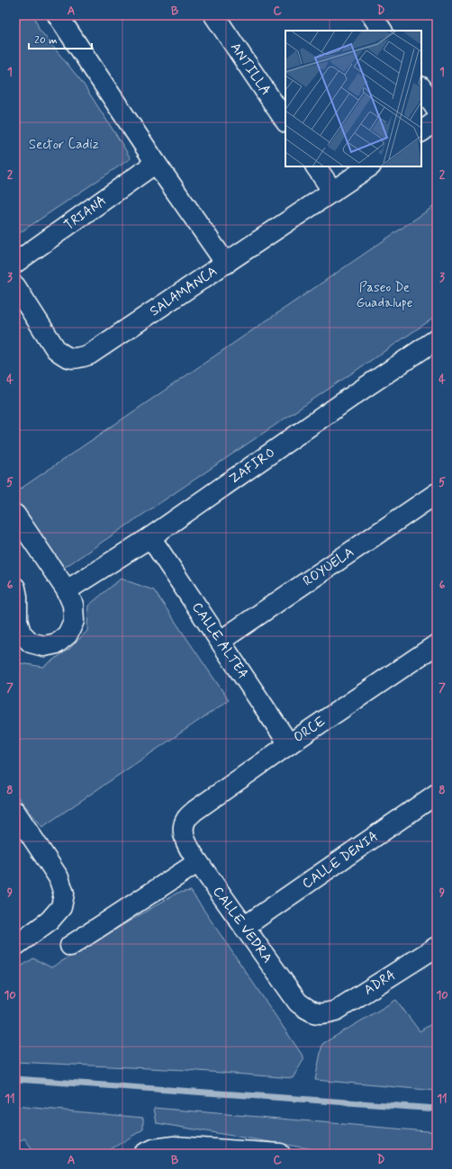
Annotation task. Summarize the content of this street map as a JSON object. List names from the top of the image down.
{
  "streets": {
    "street": [
      "ANTILLA",
      "TRIANA",
      "SALAMANCA",
      "ZAFIRO",
      "ROYUELA",
      "CALLE ALTEA",
      "ORCE",
      "CALLE DENIA",
      "CALLE VEDRA",
      "ADRA"
    ]
  },
  "crossings": [
    ["ZAFIRO", "CALLE ALTEA"],
    ["ROYUELA", "CALLE ALTEA"],
    ["CALLE ALTEA", "ORCE"],
    ["ORCE", "CALLE VEDRA"],
    ["CALLE DENIA", "CALLE VEDRA"],
    ["CALLE VEDRA", "ADRA"]
  ],
  "parks": ["Sector Cadiz", "Paseo De Guadalupe"],
  "scale_bar": "20 m",
  "grid": {
    "columns": [
      "A",
      "B",
      "C",
      "D"
    ],
    "rows": [
      "1",
      "2",
      "3",
      "4",
      "5",
      "6",
      "7",
      "8",
      "9",
      "10",
      "11"
    ]
  }
}
